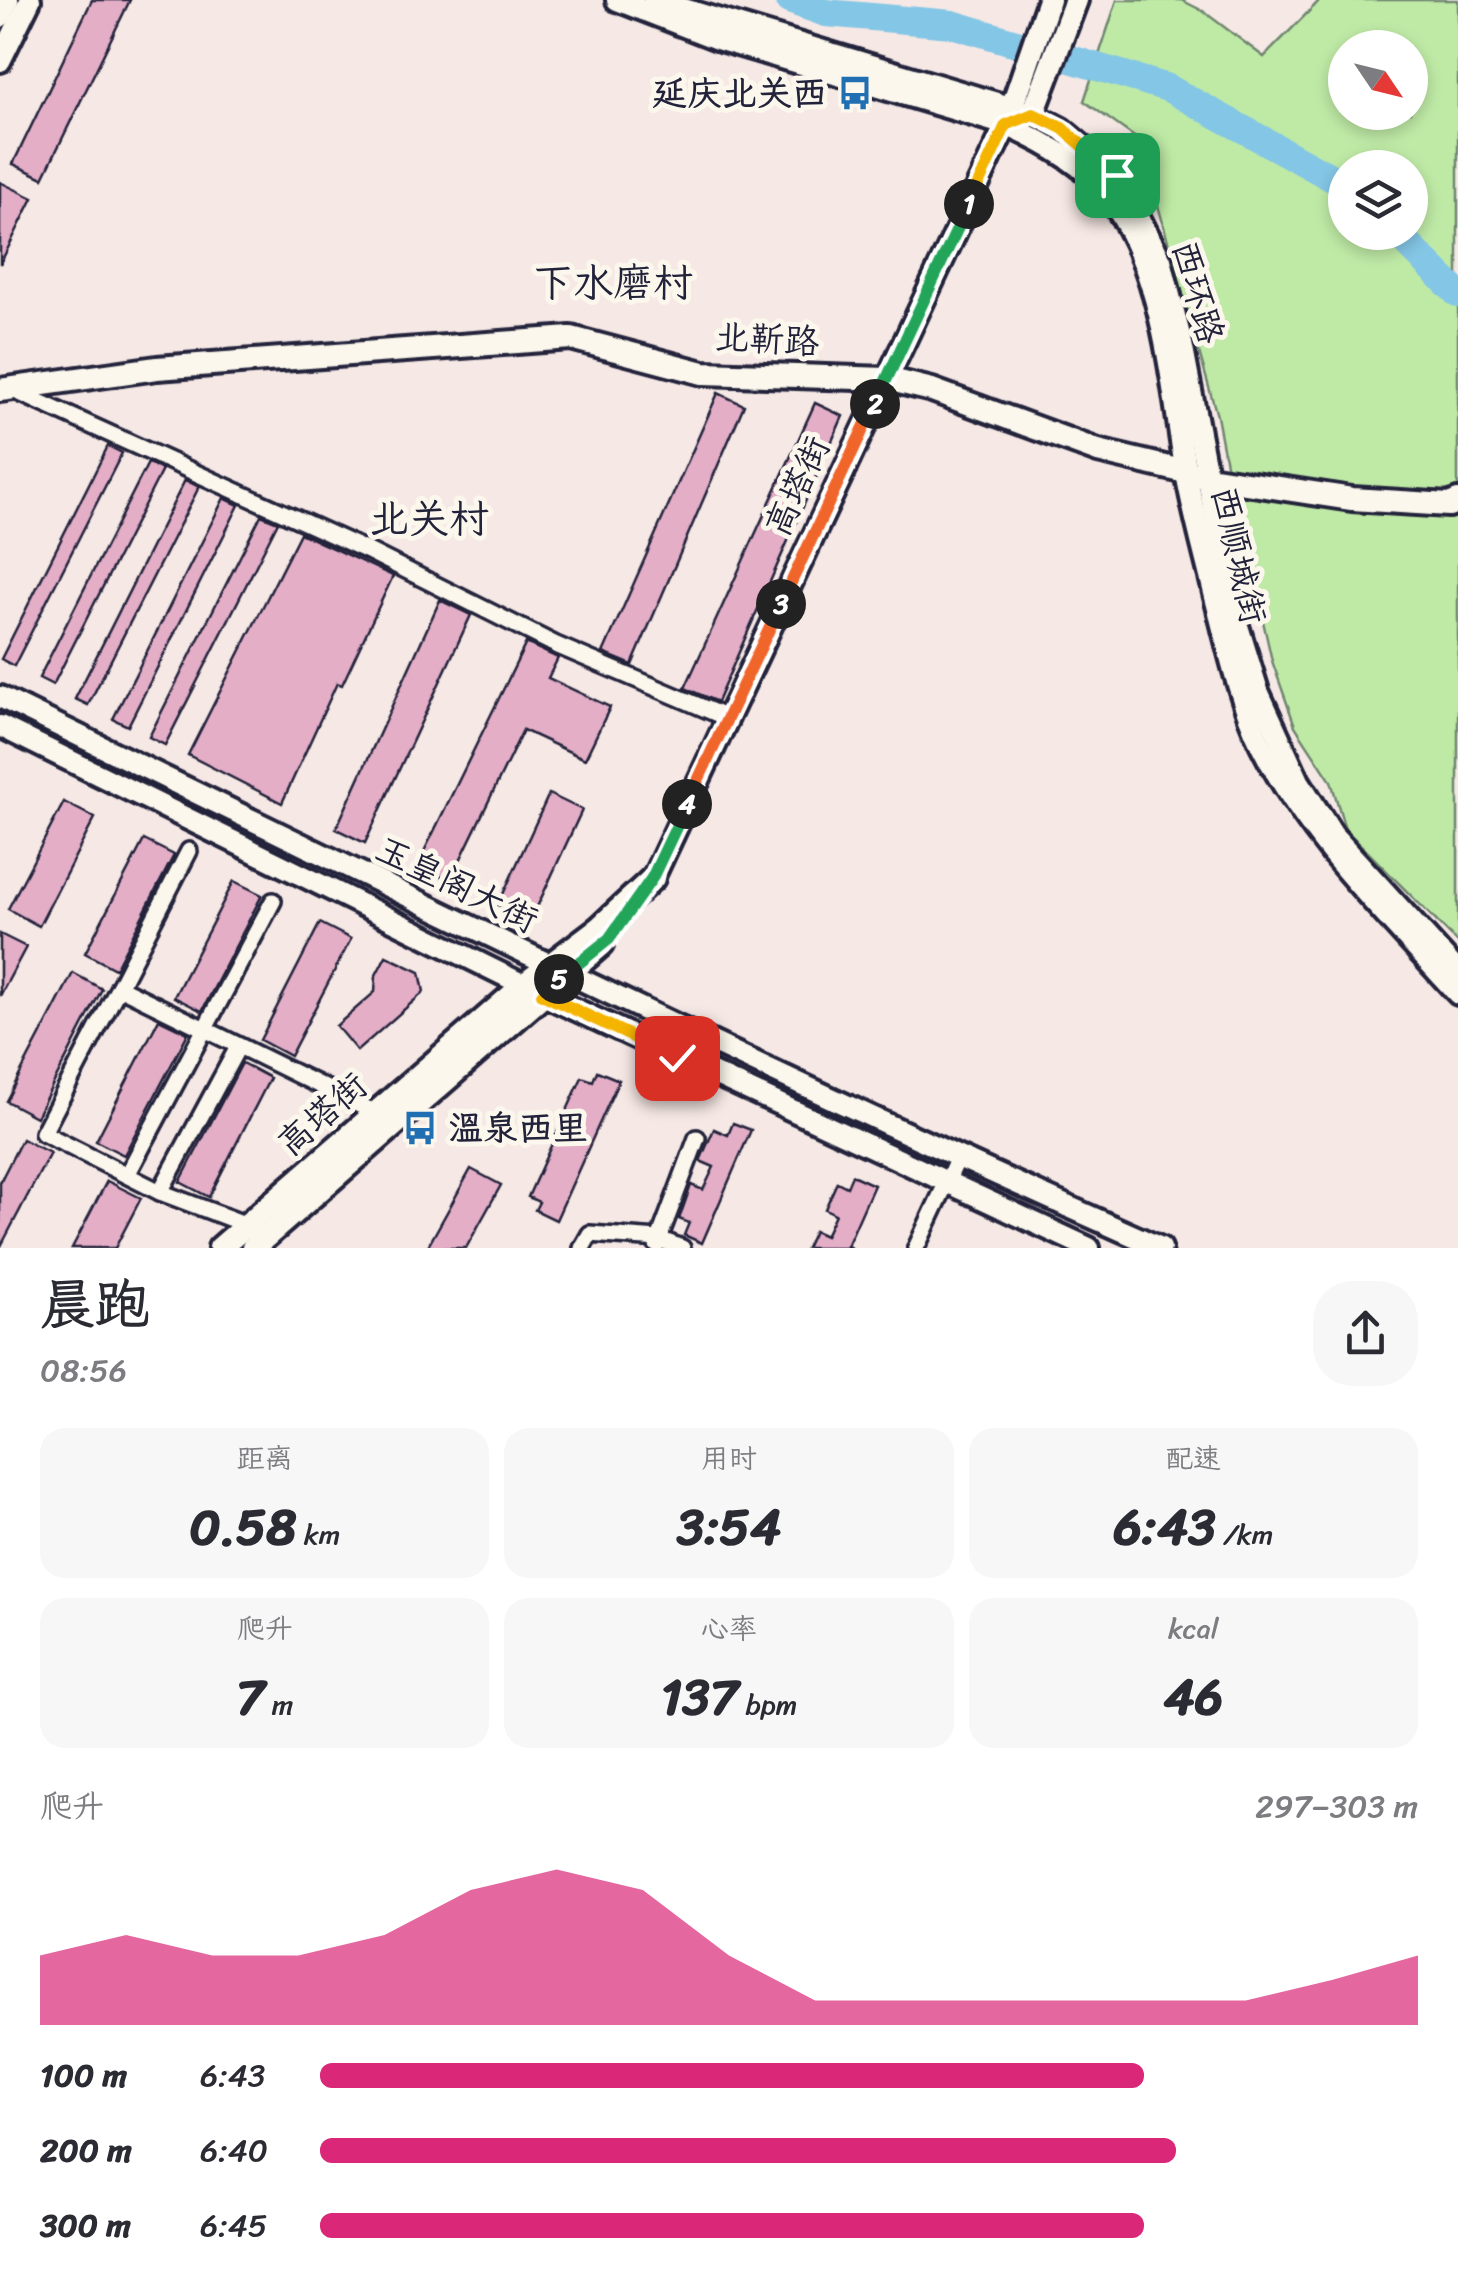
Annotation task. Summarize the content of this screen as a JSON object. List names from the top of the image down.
{
  "streets": {
    "main road": ["北靳路", "高塔街"],
    "street": ["西环路", "西顺城街", "玉皇阁大街"]
  },
  "crossings": [
    ["西环路", "北靳路"],
    ["西环路", "高塔街"],
    ["西环路", "西顺城街"],
    ["北靳路", "高塔街"],
    ["北靳路", "西顺城街"],
    ["高塔街", "西顺城街"],
    ["高塔街", "玉皇阁大街"]
  ],
  "districts": ["下水磨村", "北关村"],
  "places": {
    "bus stop": ["延庆北关西", "温泉西里"]
  },
  "north": "bottom right",
  "page": {
    "pins": [
      "1",
      "2",
      "3",
      "4",
      "5"
    ],
    "heading": ["晨跑", "08:56"],
    "stats": [
      ["距离", "0.58 km"],
      ["用时", "3:54"],
      ["配速", "6:43 /km"],
      ["爬升", "7 m"],
      ["心率", "137 bpm"],
      ["kcal", "46"]
    ],
    "chart": ["爬升", "297–303 m"],
    "list": [
      {
        "name": "100 m",
        "note": "6:43"
      },
      {
        "name": "200 m",
        "note": "6:40"
      },
      {
        "name": "300 m",
        "note": "6:45"
      }
    ]
  }
}
